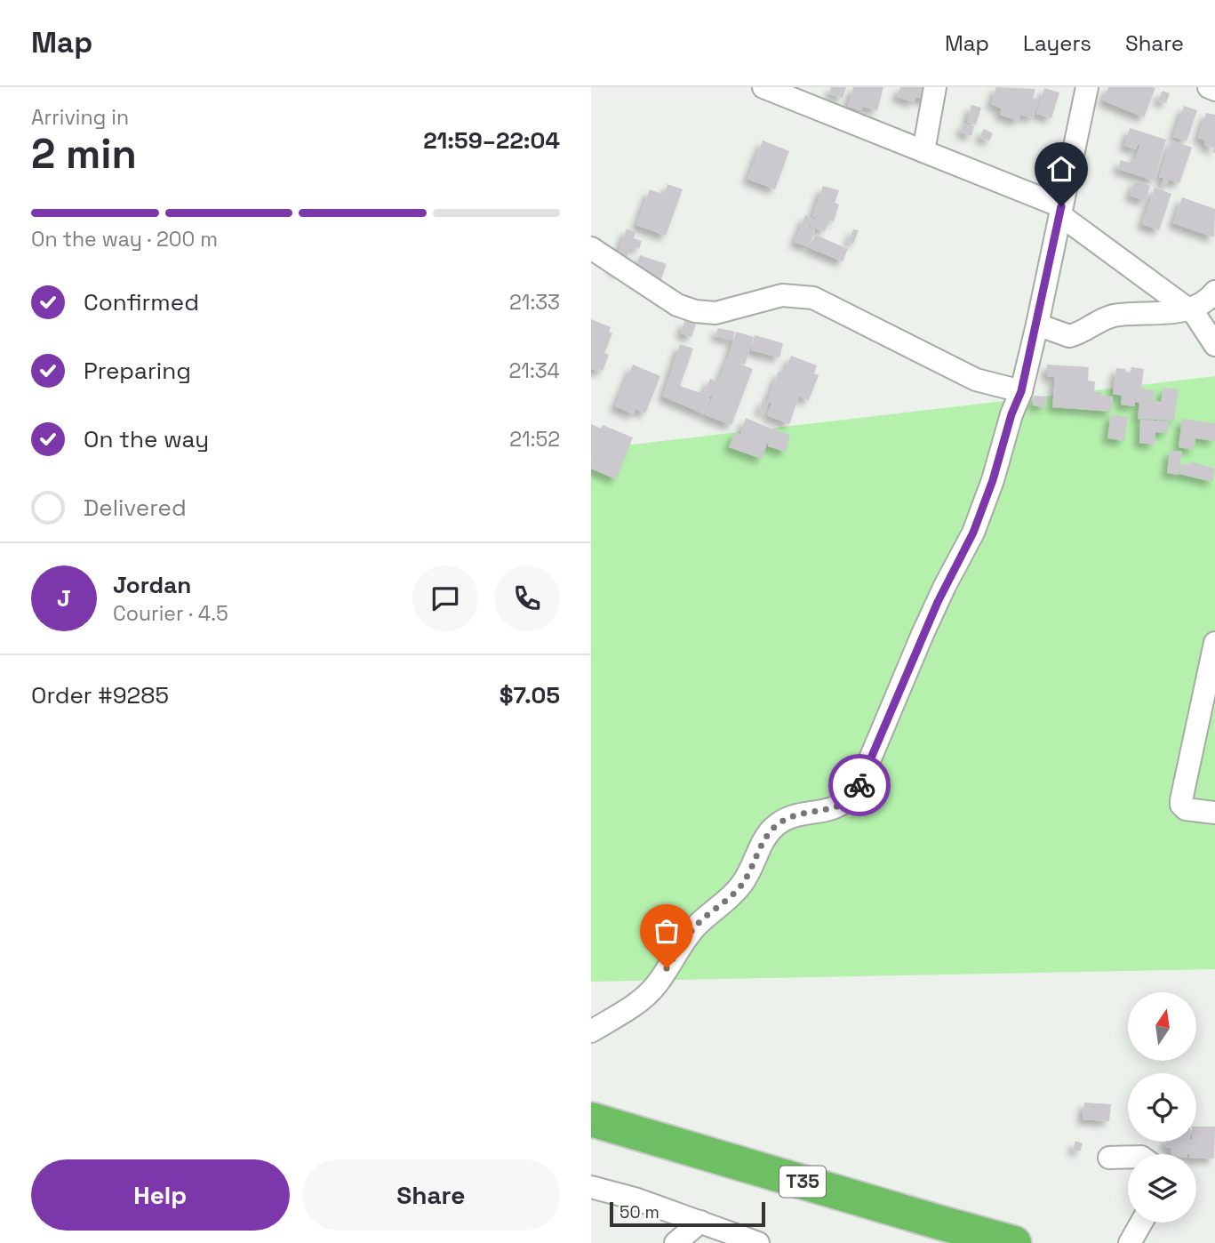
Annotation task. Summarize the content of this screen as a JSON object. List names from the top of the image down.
{
  "streets": {
    "highway": ["T35"]
  },
  "scale_bar": "50 m",
  "north": "top",
  "page": {
    "header": "Map",
    "nav": ["Map", "Layers", "Share"],
    "heading": ["2 min", "Arriving in", "21:59–22:04"],
    "panel": [
      "Jordan",
      "Courier · 4.5",
      "Order #9285",
      "$7.05"
    ],
    "bar": "On the way · 200 m",
    "list": [
      ["Confirmed", "21:33"],
      ["Preparing", "21:34"],
      ["On the way", "21:52"],
      "Delivered"
    ],
    "round": "J",
    "buttons": ["Help", "Share"],
    "scale": "50 m"
  }
}
